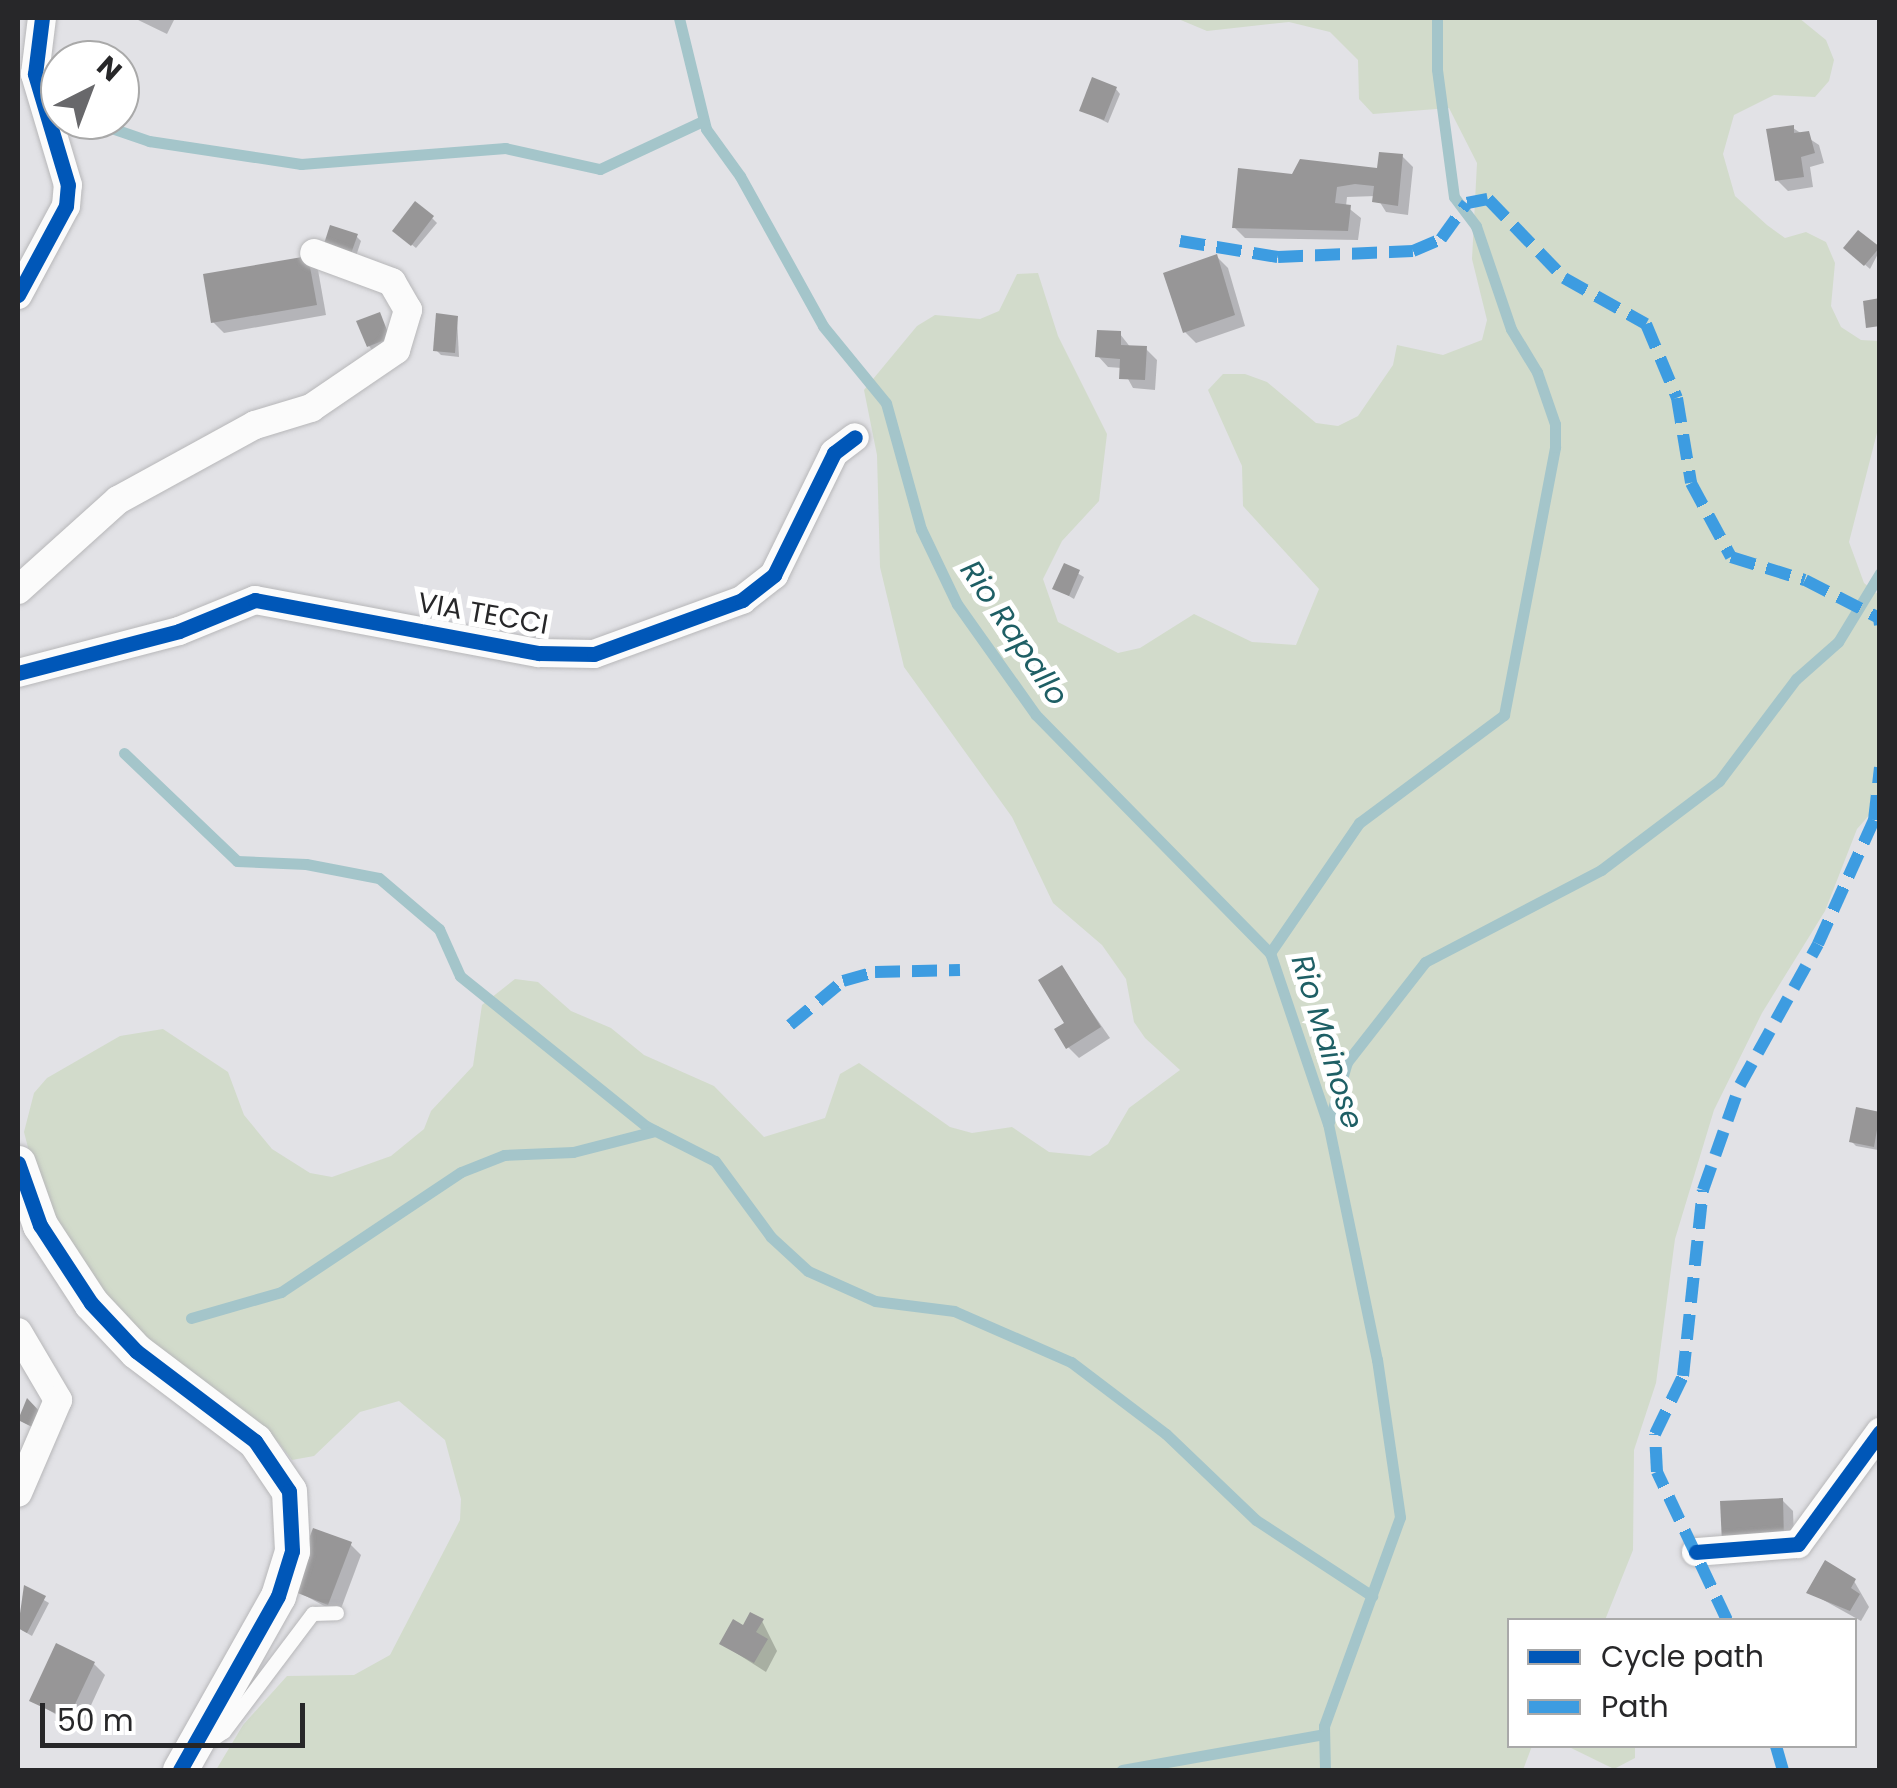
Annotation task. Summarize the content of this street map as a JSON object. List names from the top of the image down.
{
  "streets": {
    "street": ["VIA TECCI"]
  },
  "water": ["Rio Rapallo", "Rio Mainose"],
  "legend": ["Cycle path", "Path"],
  "scale_bar": "50 m",
  "north": "top right"
}
